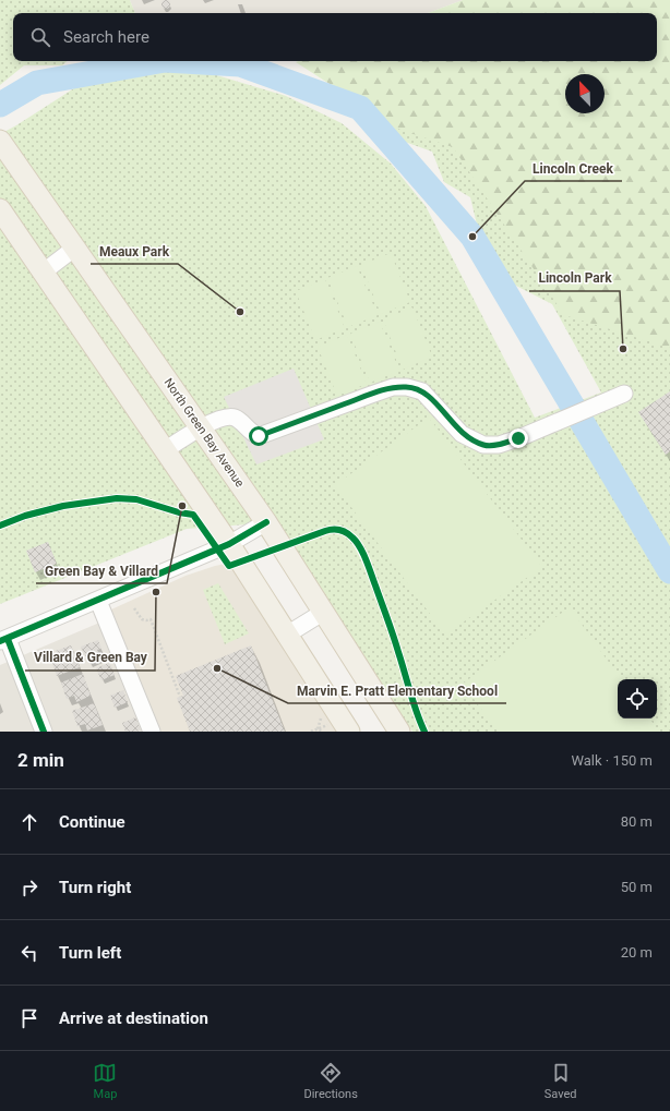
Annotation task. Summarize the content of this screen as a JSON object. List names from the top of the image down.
{
  "streets": {
    "main road": ["North Green Bay Avenue"]
  },
  "places": [
    "Lincoln Creek",
    "Meaux Park",
    "Lincoln Park",
    "Green Bay & Villard",
    "Villard & Green Bay",
    "Marvin E. Pratt Elementary School"
  ],
  "north": "top left",
  "page": {
    "search": "Search here",
    "heading": ["2 min", "Walk · 150 m"],
    "list": [
      ["Continue", "80 m"],
      ["Turn right", "50 m"],
      ["Turn left", "20 m"],
      "Arrive at destination"
    ],
    "nav": ["Map", "Directions", "Saved"]
  }
}
